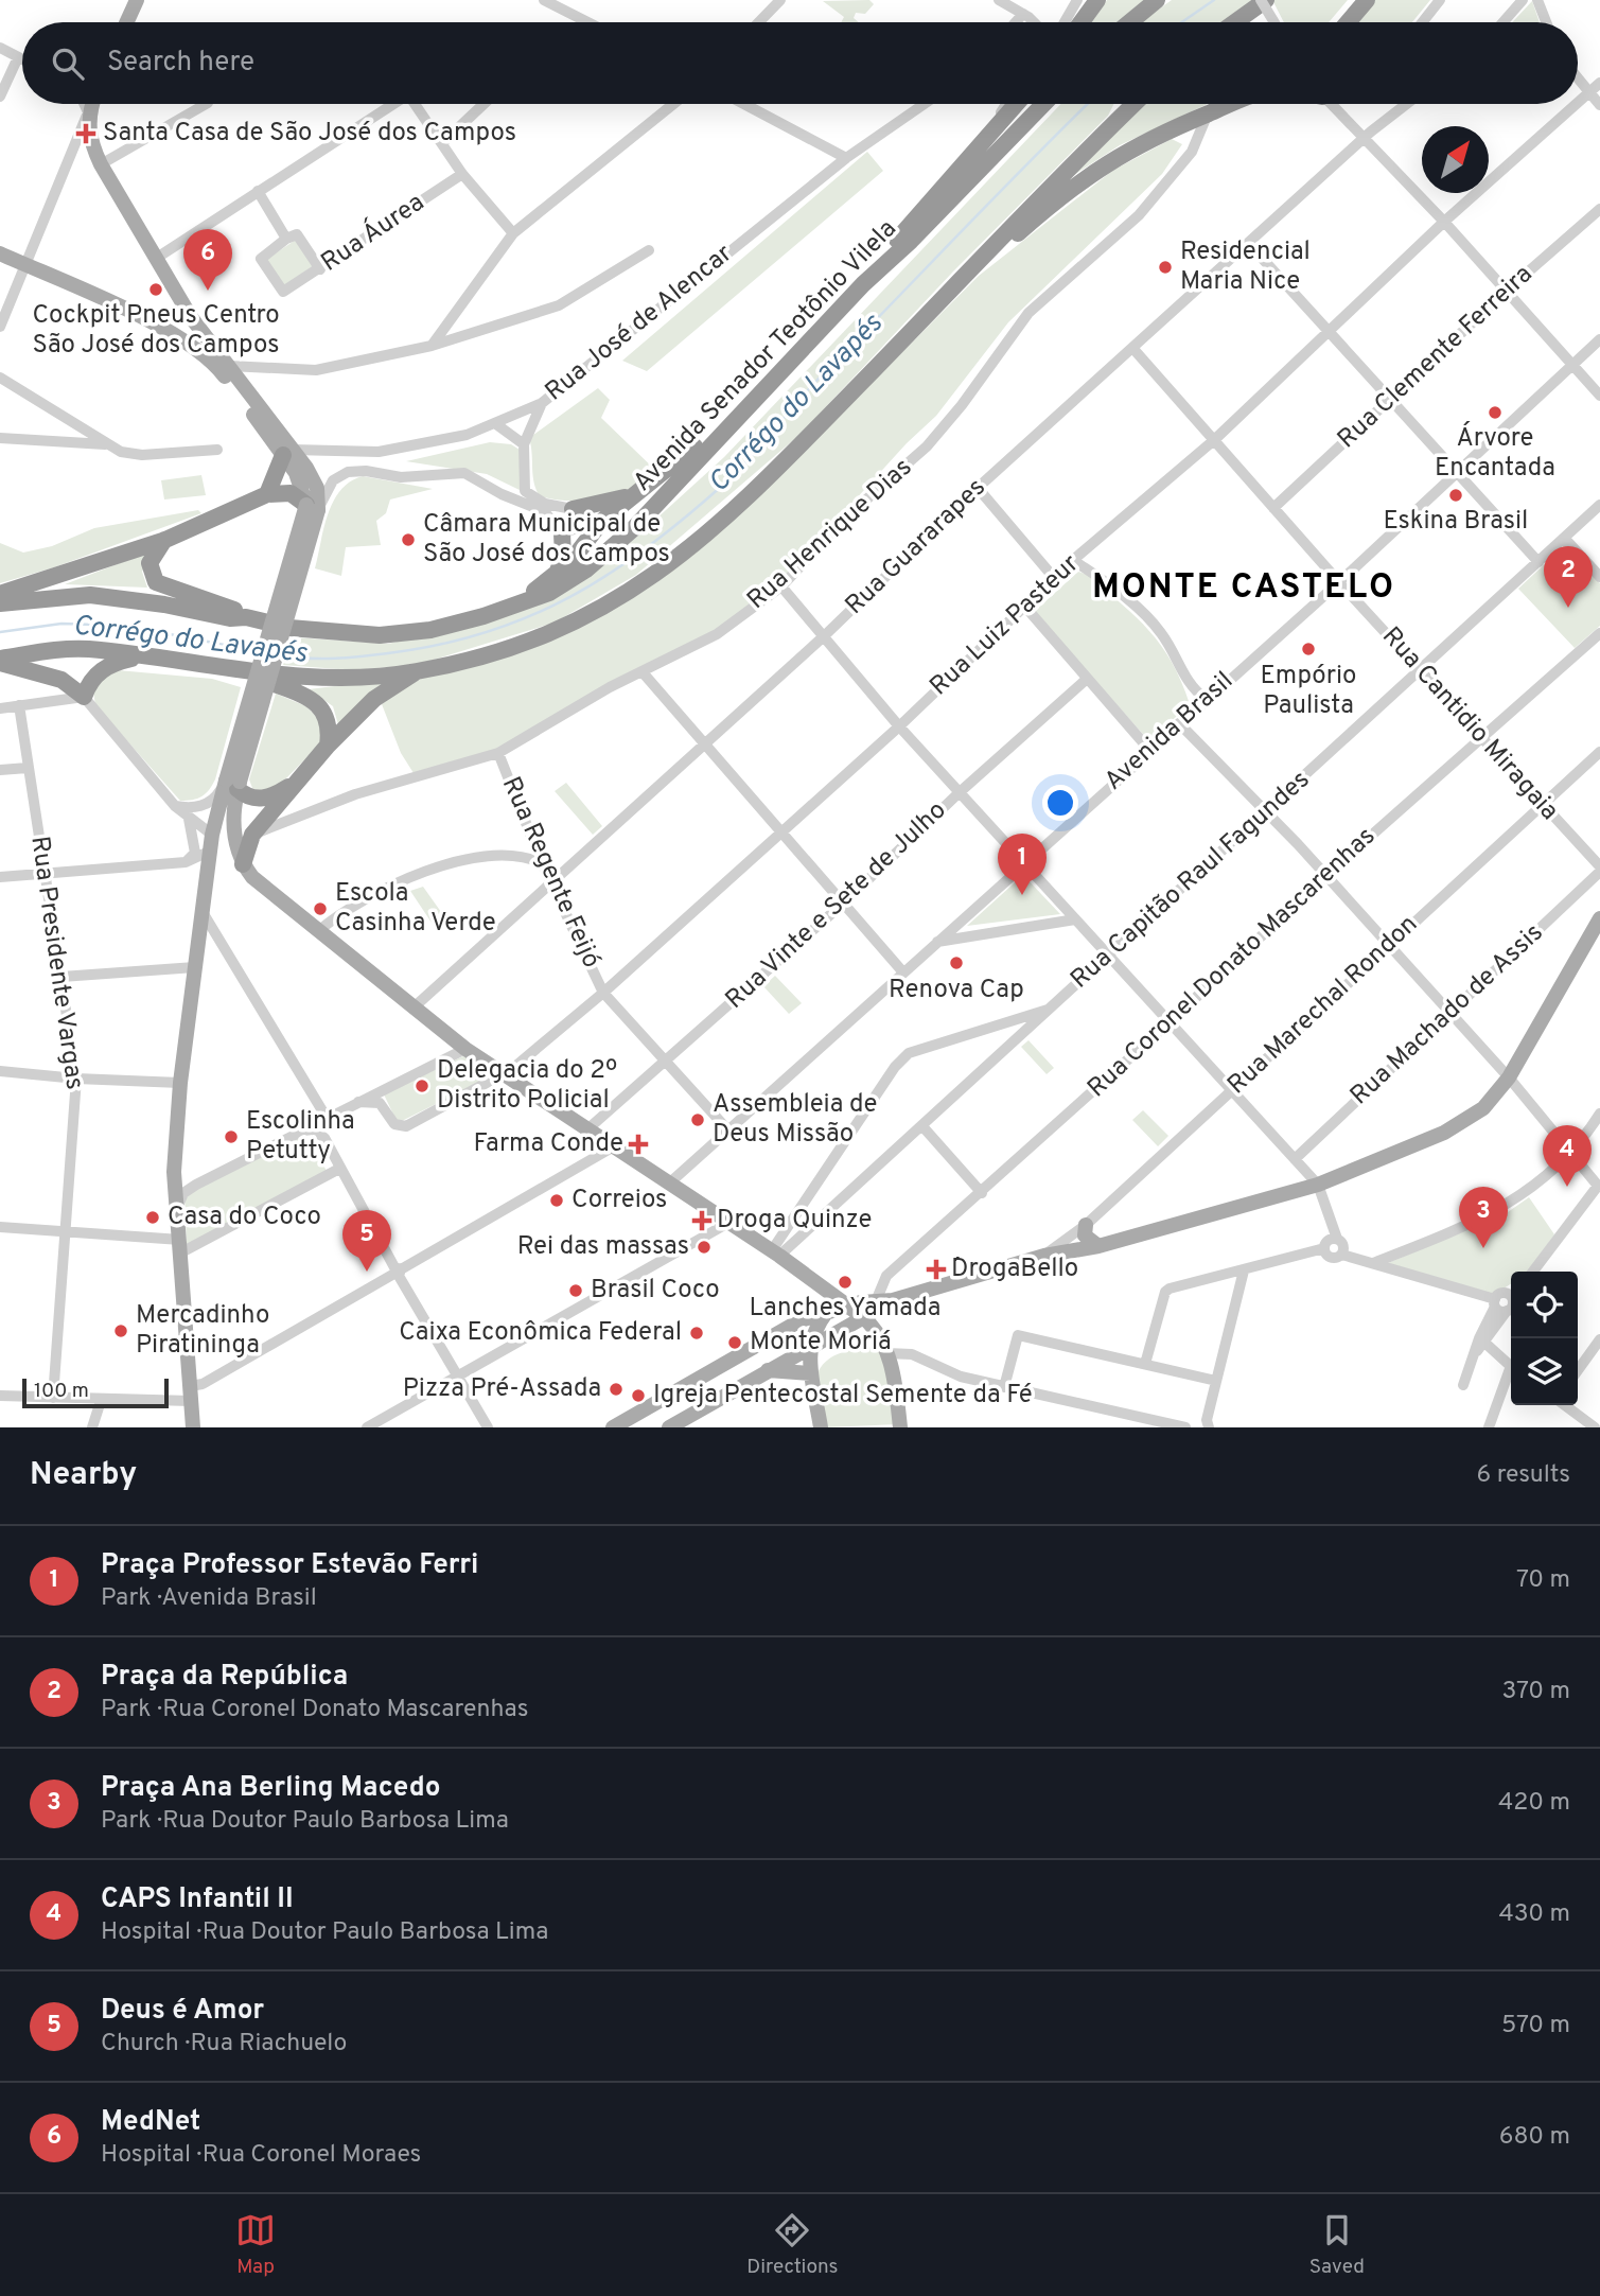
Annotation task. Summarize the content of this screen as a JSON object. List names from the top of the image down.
{
  "streets": {
    "highway": ["Avenida Senador Teotônio Vilela"],
    "street": [
      "Rua Áurea",
      "Rua José de Alencar",
      "Rua Clemente Ferreira",
      "Rua Henrique Dias",
      "Rua Guararapes",
      "Rua Luiz Pasteur",
      "Rua Cantidio Miragaia",
      "Avenida Brasil",
      "Rua Regente Feijó",
      "Rua Capitão Raul Fagundes",
      "Rua Vinte e Sete de Julho",
      "Rua Presidente Vargas",
      "Rua Coronel Donato Mascarenhas",
      "Rua Marechal Rondon",
      "Rua Machado de Assis"
    ]
  },
  "crossings": [
    ["Rua Clemente Ferreira", "Rua Cantidio Miragaia"],
    ["Rua Henrique Dias", "Rua Regente Feijó"],
    ["Rua Guararapes", "Rua Cantidio Miragaia"],
    ["Rua Guararapes", "Rua Regente Feijó"],
    ["Rua Luiz Pasteur", "Rua Cantidio Miragaia"],
    ["Rua Luiz Pasteur", "Rua Regente Feijó"],
    ["Rua Cantidio Miragaia", "Avenida Brasil"],
    ["Rua Cantidio Miragaia", "Rua Capitão Raul Fagundes"],
    ["Rua Cantidio Miragaia", "Rua Coronel Donato Mascarenhas"],
    ["Rua Cantidio Miragaia", "Rua Marechal Rondon"],
    ["Rua Cantidio Miragaia", "Rua Machado de Assis"],
    ["Avenida Brasil", "Rua Regente Feijó"],
    ["Rua Regente Feijó", "Rua Vinte e Sete de Julho"]
  ],
  "districts": ["MONTE CASTELO"],
  "water": ["Corrégo do Lavapés"],
  "places": {
    "health": [
      "Santa Casa de São José dos Campos",
      "Farma Conde",
      "Droga Quinze",
      "´DrogaBello"
    ],
    "other": [
      "Residencial Maria Nice",
      "Cockpit Pneus Centro São José dos Campos",
      "Árvore Encantada",
      "Eskina Brasil",
      "Câmara Municipal de São José dos Campos",
      "Empório Paulista",
      "Escola Casinha Verde",
      "Renova Cap",
      "Delegacia do 2º Distrito Policial",
      "Assembleia de Deus Missão",
      "Escolinha Petutty",
      "Correios",
      "Casa do Coco",
      "Rei das massas",
      "Lanches Yamada",
      "Brasil Coco",
      "Mercadinho Piratininga",
      "Caixa Econômica Federal",
      "Monte Moriá",
      "Pizza Pré-Assada",
      "Igreja Pentecostal Semente da Fé"
    ]
  },
  "scale_bar": "100 m",
  "north": "top right",
  "page": {
    "search": "Search here",
    "pins": [
      "6",
      "2",
      "1",
      "4",
      "3",
      "5"
    ],
    "scale": "100 m",
    "heading": ["Nearby", "6 results"],
    "list": [
      {
        "mark": "1",
        "name": "Praça Professor Estevão Ferri",
        "note": "Park · Avenida Brasil",
        "value": "70 m"
      },
      {
        "mark": "2",
        "name": "Praça da República",
        "note": "Park · Rua Coronel Donato Mascarenhas",
        "value": "370 m"
      },
      {
        "mark": "3",
        "name": "Praça Ana Berling Macedo",
        "note": "Park · Rua Doutor Paulo Barbosa Lima",
        "value": "420 m"
      },
      {
        "mark": "4",
        "name": "CAPS Infantil II",
        "note": "Hospital · Rua Doutor Paulo Barbosa Lima",
        "value": "430 m"
      },
      {
        "mark": "5",
        "name": "Deus é Amor",
        "note": "Church · Rua Riachuelo",
        "value": "570 m"
      },
      {
        "mark": "6",
        "name": "MedNet",
        "note": "Hospital · Rua Coronel Moraes",
        "value": "680 m"
      }
    ],
    "nav": ["Map", "Directions", "Saved"]
  }
}
